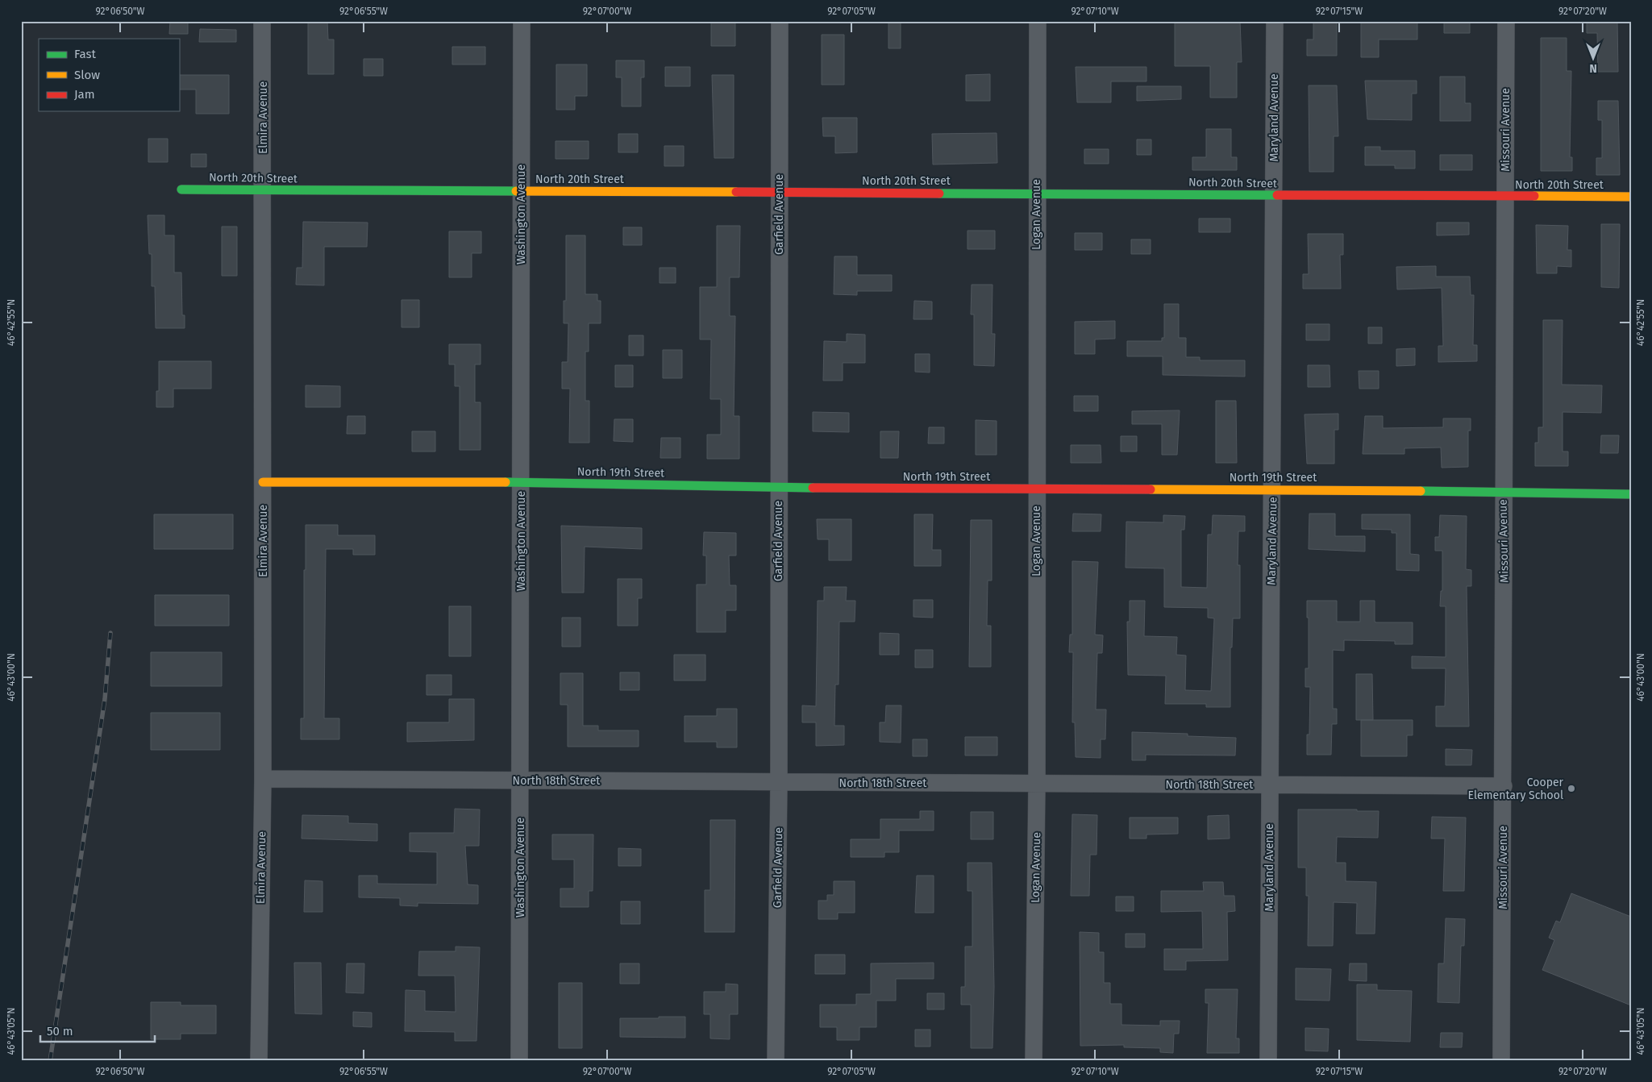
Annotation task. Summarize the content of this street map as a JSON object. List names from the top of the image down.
{
  "streets": {
    "street": [
      "Elmira Avenue",
      "Maryland Avenue",
      "Missouri Avenue",
      "North 20th Street",
      "Washington Avenue",
      "Garfield Avenue",
      "Logan Avenue",
      "North 19th Street",
      "North 18th Street"
    ]
  },
  "crossings": [
    ["Elmira Avenue", "North 20th Street"],
    ["Elmira Avenue", "North 19th Street"],
    ["Elmira Avenue", "North 18th Street"],
    ["Maryland Avenue", "North 20th Street"],
    ["Maryland Avenue", "North 19th Street"],
    ["Maryland Avenue", "North 18th Street"],
    ["Missouri Avenue", "North 20th Street"],
    ["Missouri Avenue", "North 19th Street"],
    ["Missouri Avenue", "North 18th Street"],
    ["North 20th Street", "Washington Avenue"],
    ["North 20th Street", "Garfield Avenue"],
    ["North 20th Street", "Logan Avenue"],
    ["Washington Avenue", "North 19th Street"],
    ["Washington Avenue", "North 18th Street"],
    ["Garfield Avenue", "North 19th Street"],
    ["Garfield Avenue", "North 18th Street"],
    ["Logan Avenue", "North 19th Street"],
    ["Logan Avenue", "North 18th Street"]
  ],
  "places": ["Cooper Elementary School"],
  "legend": ["Fast", "Slow", "Jam"],
  "scale_bar": "50 m",
  "north": "bottom",
  "coordinates": [
    "92°06'50\"W",
    "92°06'55\"W",
    "92°07'00\"W",
    "92°07'05\"W",
    "92°07'10\"W",
    "92°07'15\"W",
    "92°07'20\"W",
    "46°42'55\"N",
    "46°43'00\"N",
    "46°43'05\"N"
  ]
}
